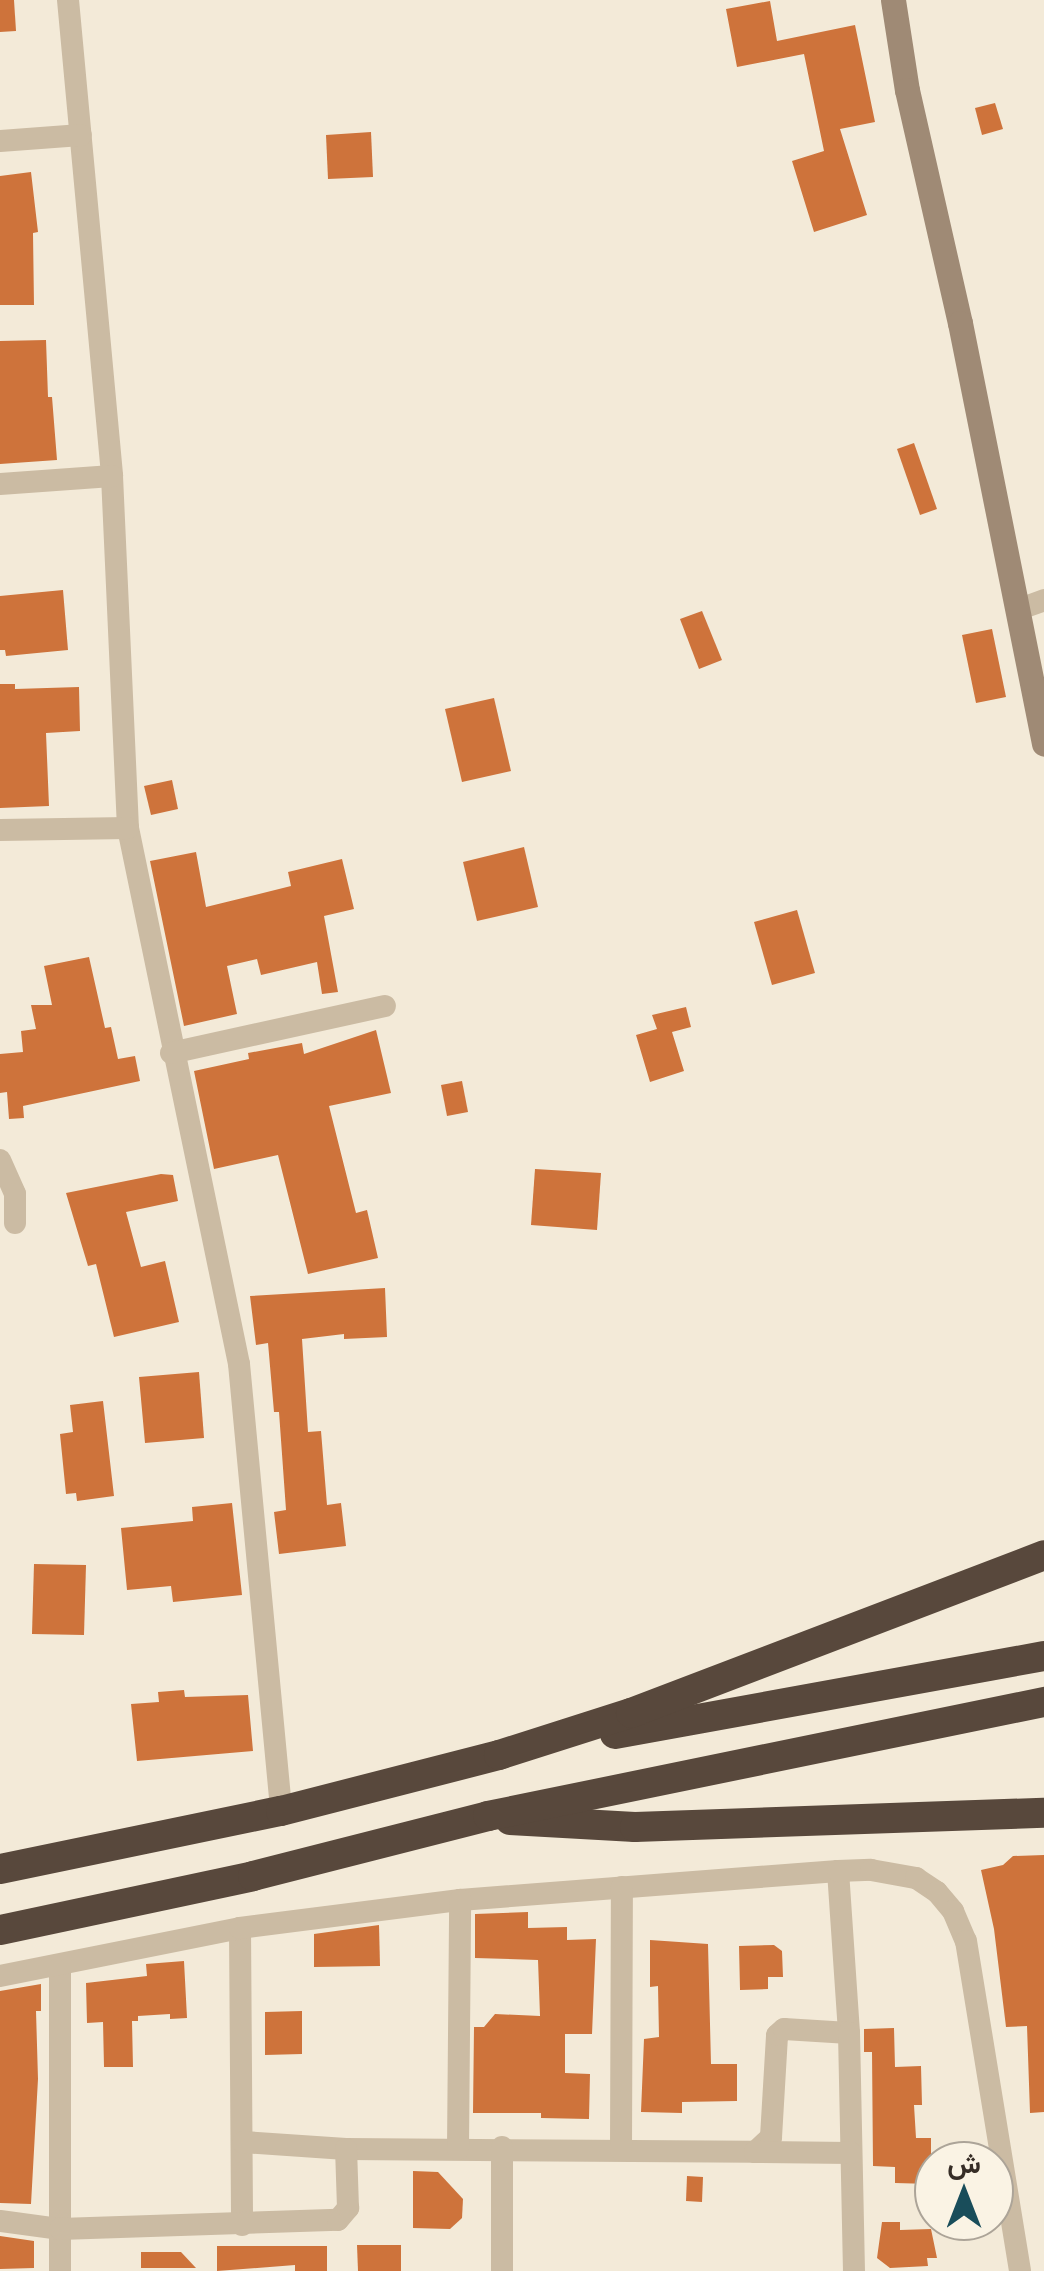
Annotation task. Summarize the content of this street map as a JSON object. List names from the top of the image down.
{
  "north": "top"
}
